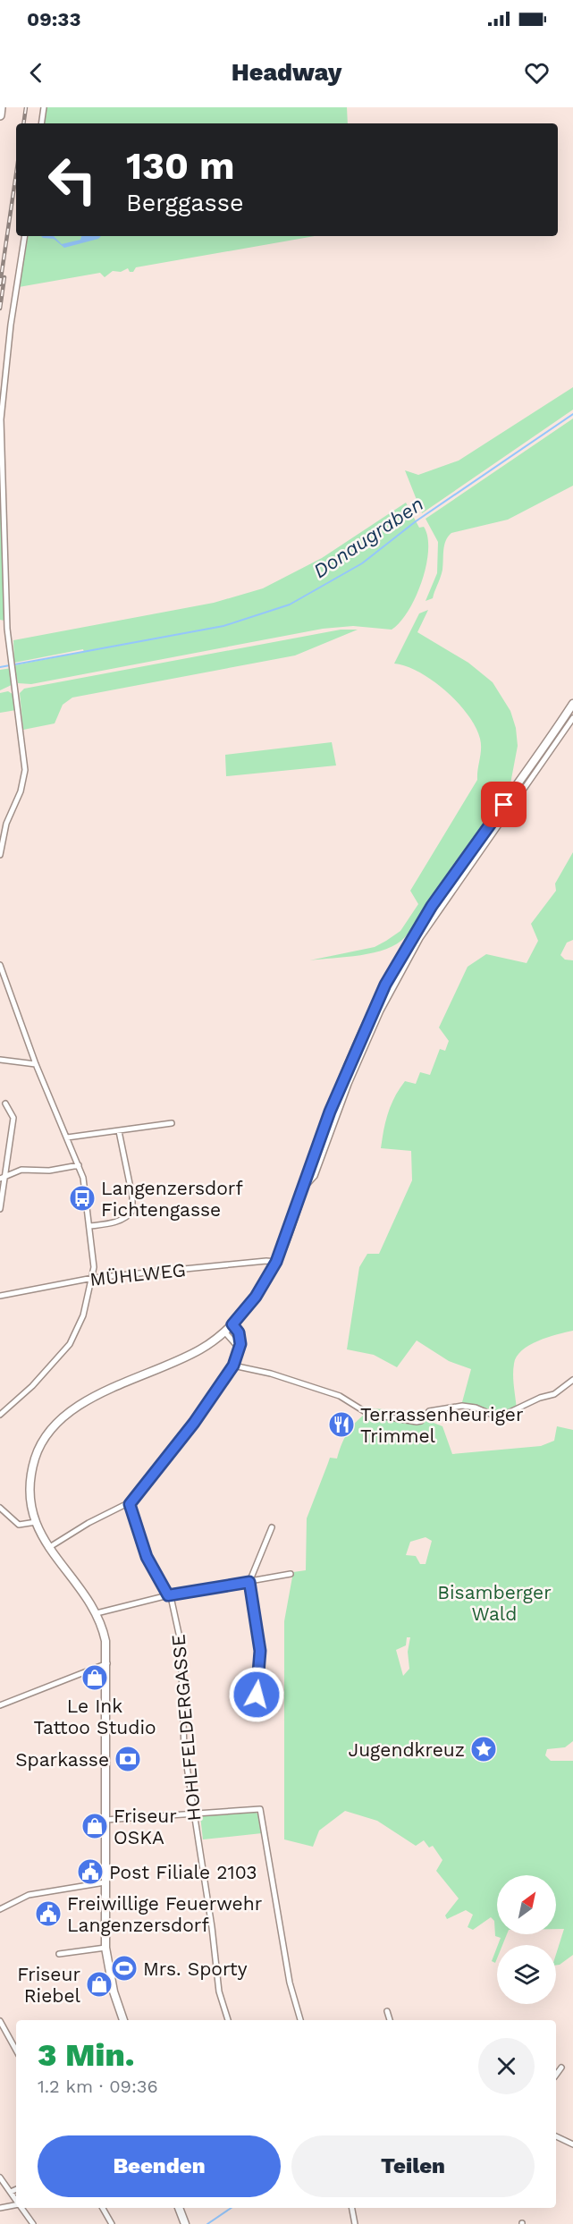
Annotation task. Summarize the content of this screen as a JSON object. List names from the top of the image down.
{
  "streets": {
    "street": ["MÜHLWEG", "HOHLFELDERGASSE"]
  },
  "water": ["Donaugraben"],
  "parks": ["Bisamberger Wald"],
  "places": {
    "bus stop": ["Langenzersdorf Fichtengasse"],
    "restaurant": ["Terrassenheuriger Trimmel"],
    "shop": ["Le Ink Tattoo Studio", "Friseur OSKA", "Friseur Riebel"],
    "place": ["Jugendkreuz"],
    "bank": ["Sparkasse"],
    "public building": ["Post Filiale 2103", "Freiwillige Feuerwehr Langenzersdorf"],
    "sports": ["Mrs. Sporty"]
  },
  "north": "top right",
  "page": {
    "status": "09:33",
    "header": "Headway",
    "turn": ["130 m", "Berggasse"],
    "heading": ["3 Min.", "1.2 km · 09:36"],
    "buttons": ["Beenden", "Teilen"]
  }
}
